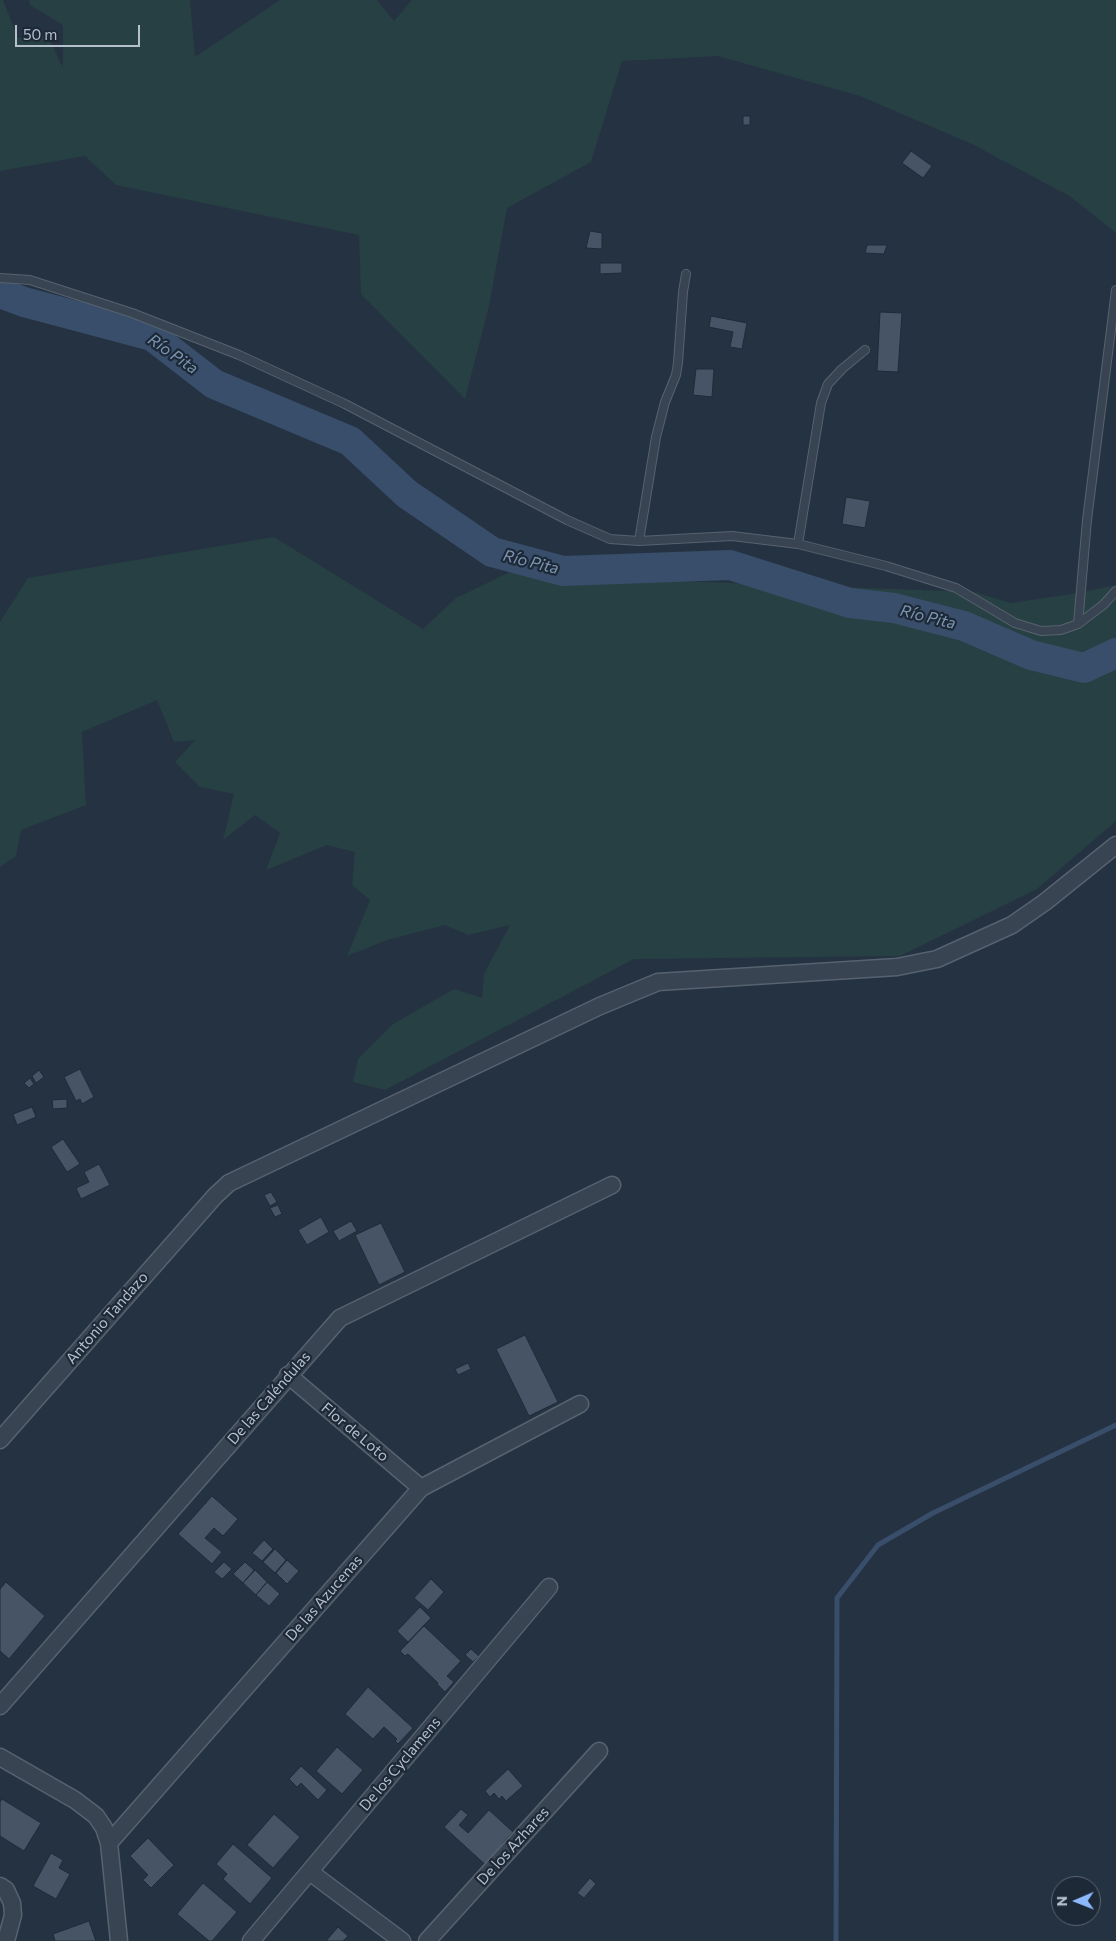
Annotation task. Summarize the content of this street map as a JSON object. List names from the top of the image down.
{
  "streets": {
    "street": [
      "Antonio Tandazo",
      "De las Caléndulas",
      "Flor de Loto",
      "De las Azucenas",
      "De los Cyclamens",
      "De los Azhares"
    ]
  },
  "crossings": [
    ["De las Caléndulas", "Flor de Loto"],
    ["Flor de Loto", "De las Azucenas"]
  ],
  "water": ["Río Pita"],
  "scale_bar": "50 m",
  "north": "left"
}
